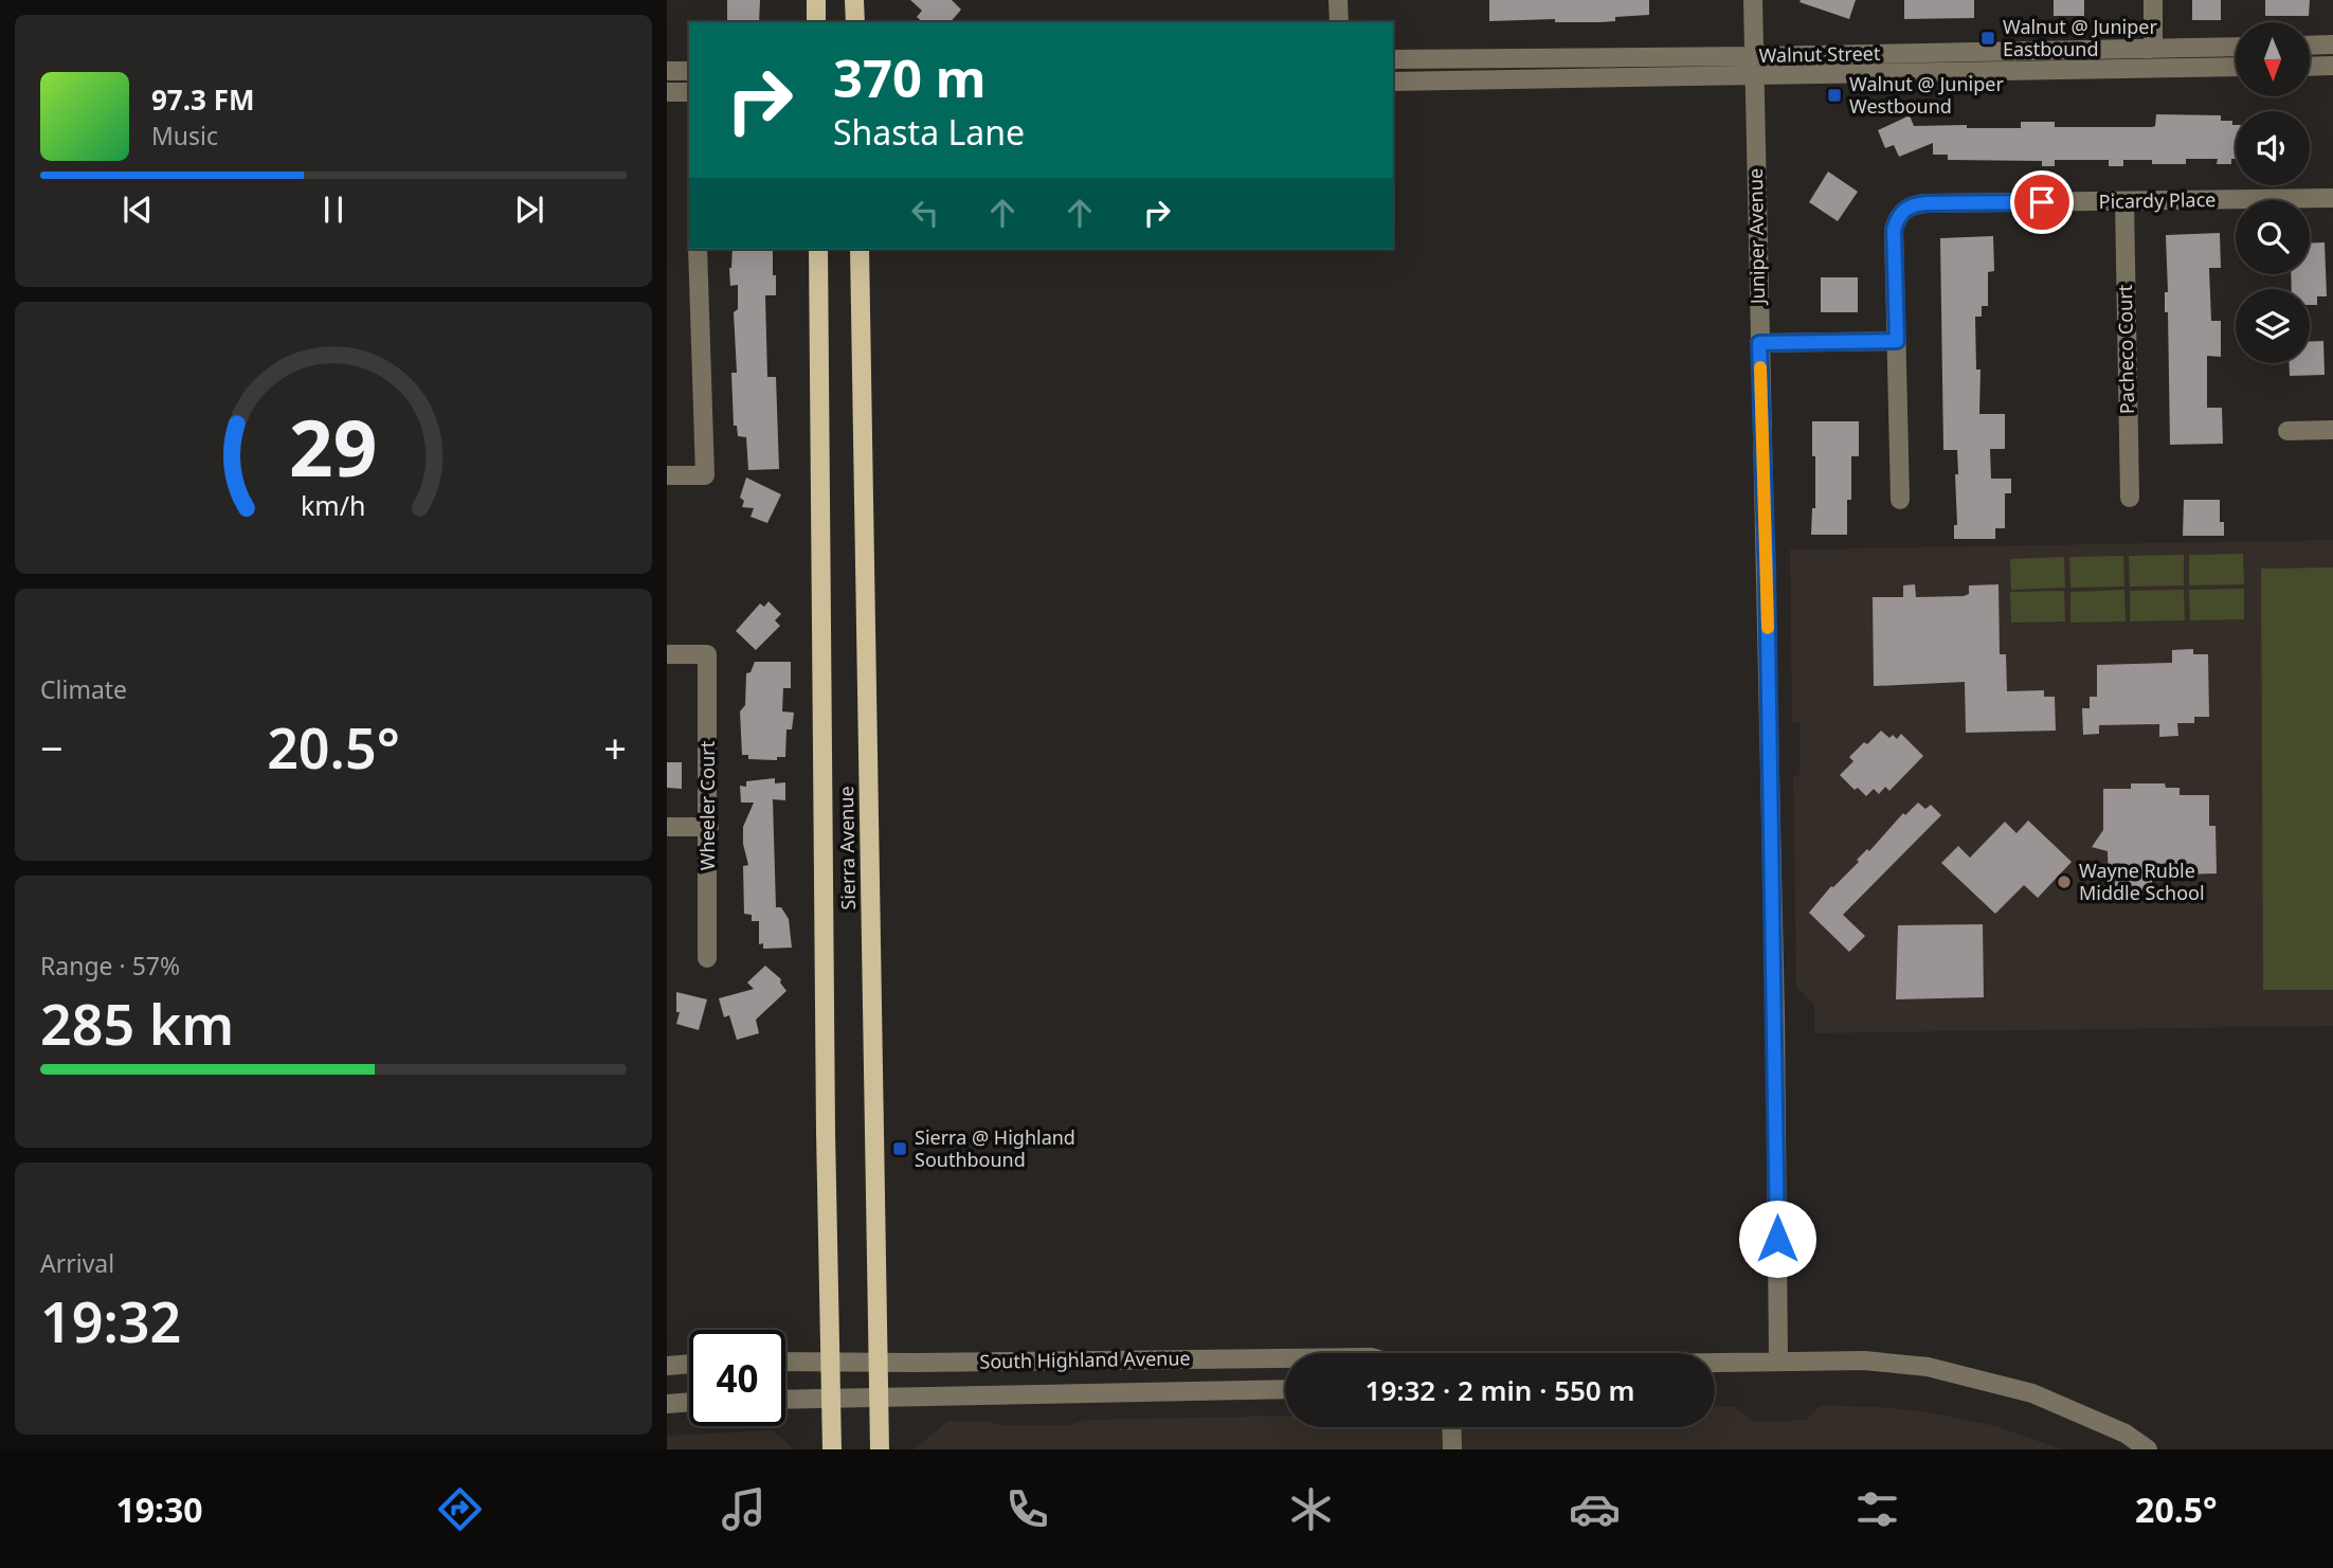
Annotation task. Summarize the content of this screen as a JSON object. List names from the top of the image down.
{
  "streets": {
    "main road": ["Sierra Avenue"],
    "street": [
      "Walnut Street",
      "Picardy Place",
      "Juniper Avenue",
      "Pacheco Court",
      "Wheeler Court",
      "South Highland Avenue"
    ]
  },
  "crossings": [
    ["Walnut Street", "Juniper Avenue"],
    ["Picardy Place", "Pacheco Court"],
    ["Sierra Avenue", "South Highland Avenue"]
  ],
  "places": {
    "transit": ["Walnut @ Juniper Eastbound", "Walnut @ Juniper Westbound", "Sierra @ Highland Southbound"],
    "other": ["Wayne Ruble Middle School"]
  },
  "north": "bottom",
  "page": {
    "turn": ["370 m", "Shasta Lane"],
    "song": ["97.3 FM", "Music"],
    "tile": [
      "Climate",
      ["Range · 57%", "285 km"],
      ["Arrival", "19:32"]
    ],
    "heat": ["−", "20.5°", "+"],
    "limit": "40",
    "trip": "19:32 · 2 min · 550 m",
    "tabs": ["19:30", "20.5°"],
    "gauge": ["29", "km/h"]
  }
}
